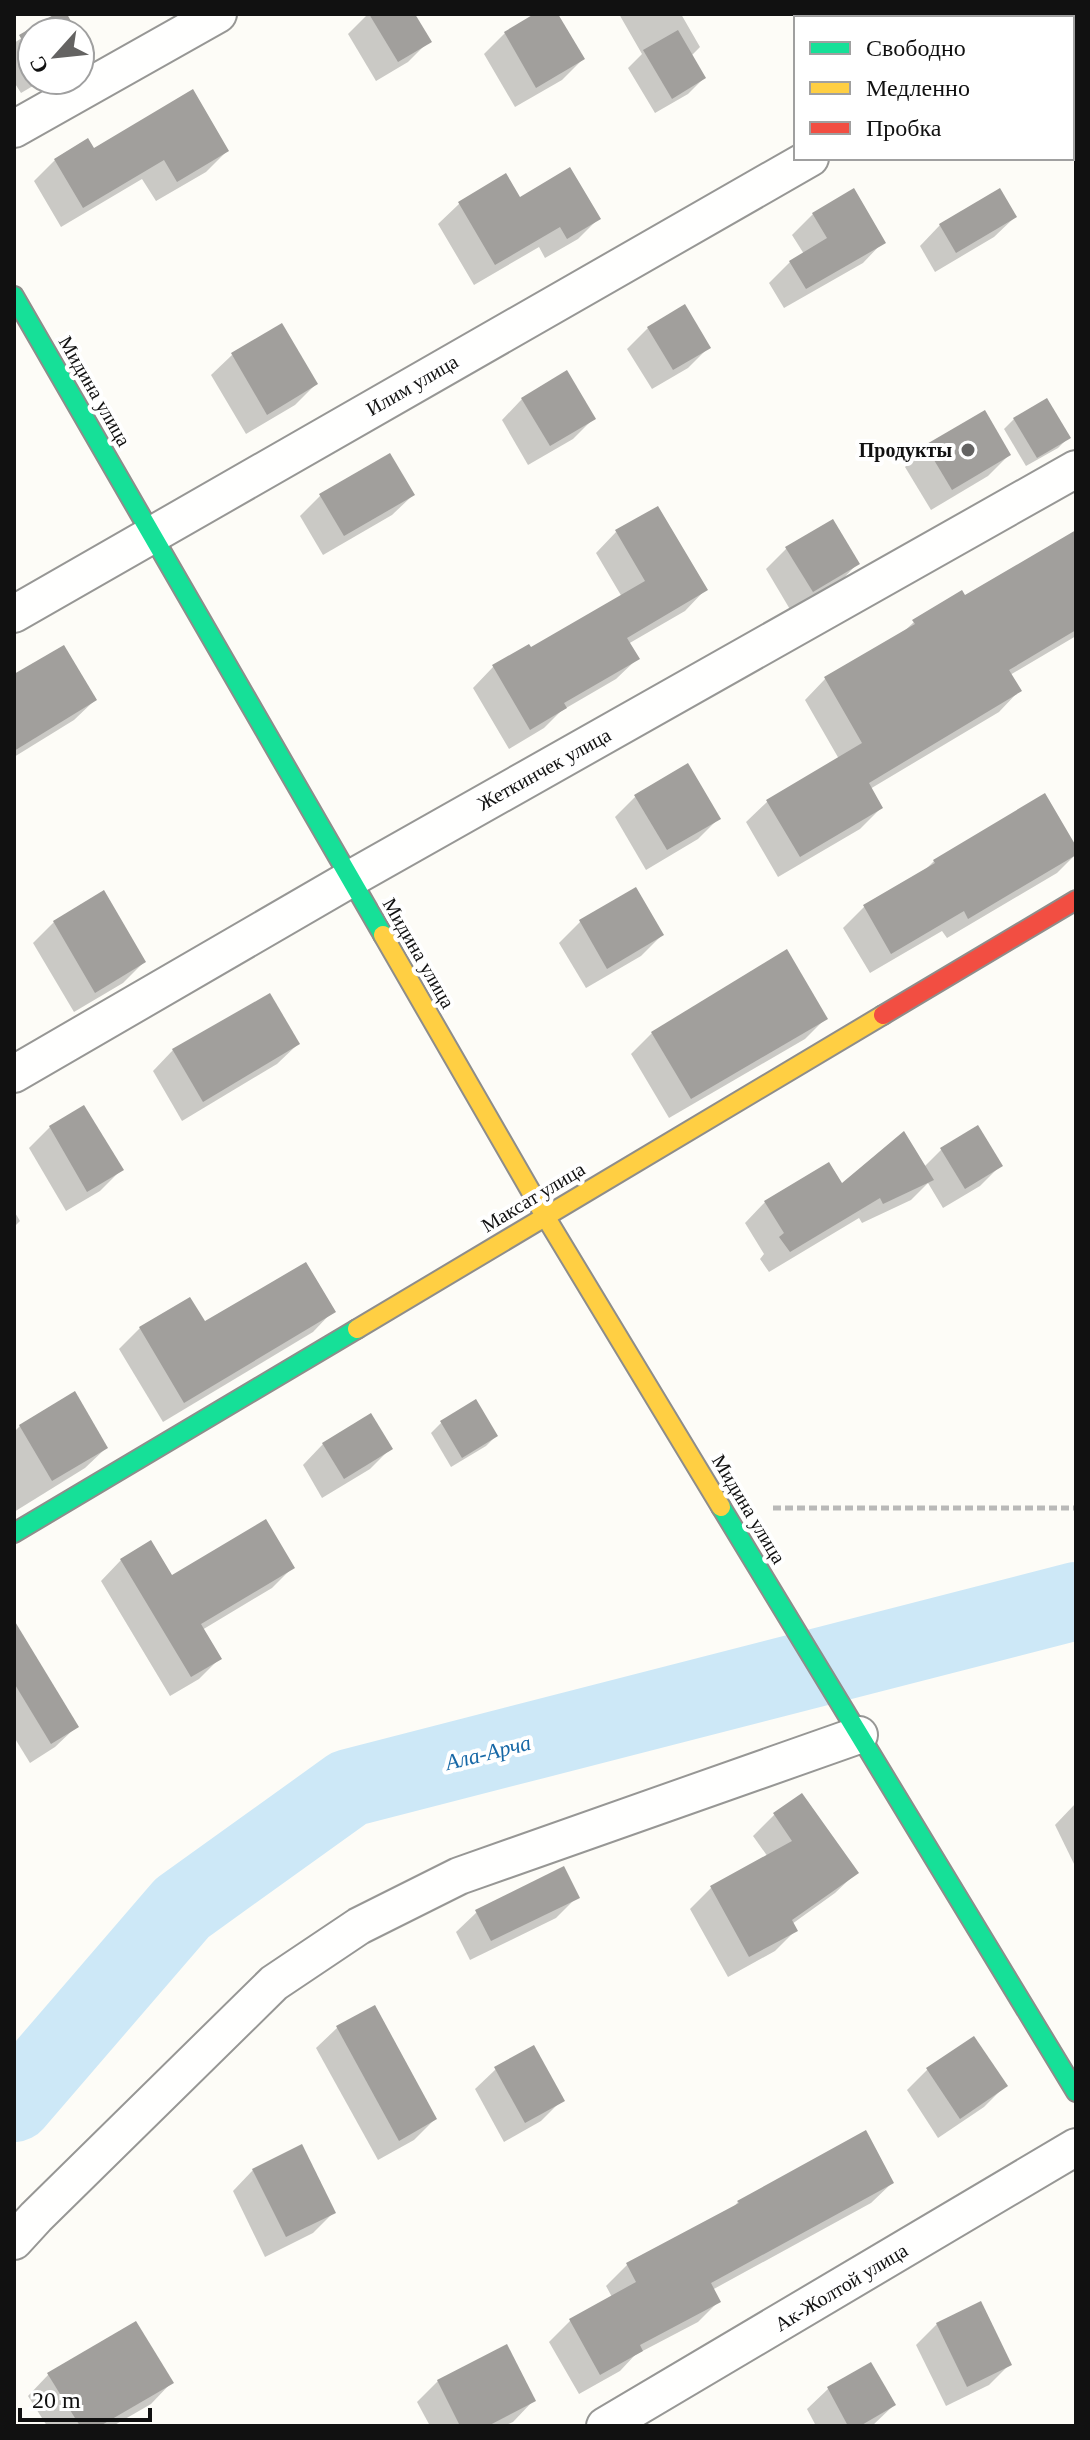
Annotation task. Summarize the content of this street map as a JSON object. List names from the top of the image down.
{
  "streets": {
    "street": [
      "Илим улица",
      "Мидина улица",
      "Жеткинчек улица",
      "Максат улица",
      "Ак-Жолтой улица"
    ]
  },
  "crossings": [
    ["Илим улица", "Мидина улица"],
    ["Мидина улица", "Жеткинчек улица"],
    ["Мидина улица", "Максат улица"]
  ],
  "water": ["Ала-Арча"],
  "places": ["Продукты"],
  "legend": ["Свободно", "Медленно", "Пробка"],
  "scale_bar": "20 m",
  "north": "bottom left"
}
